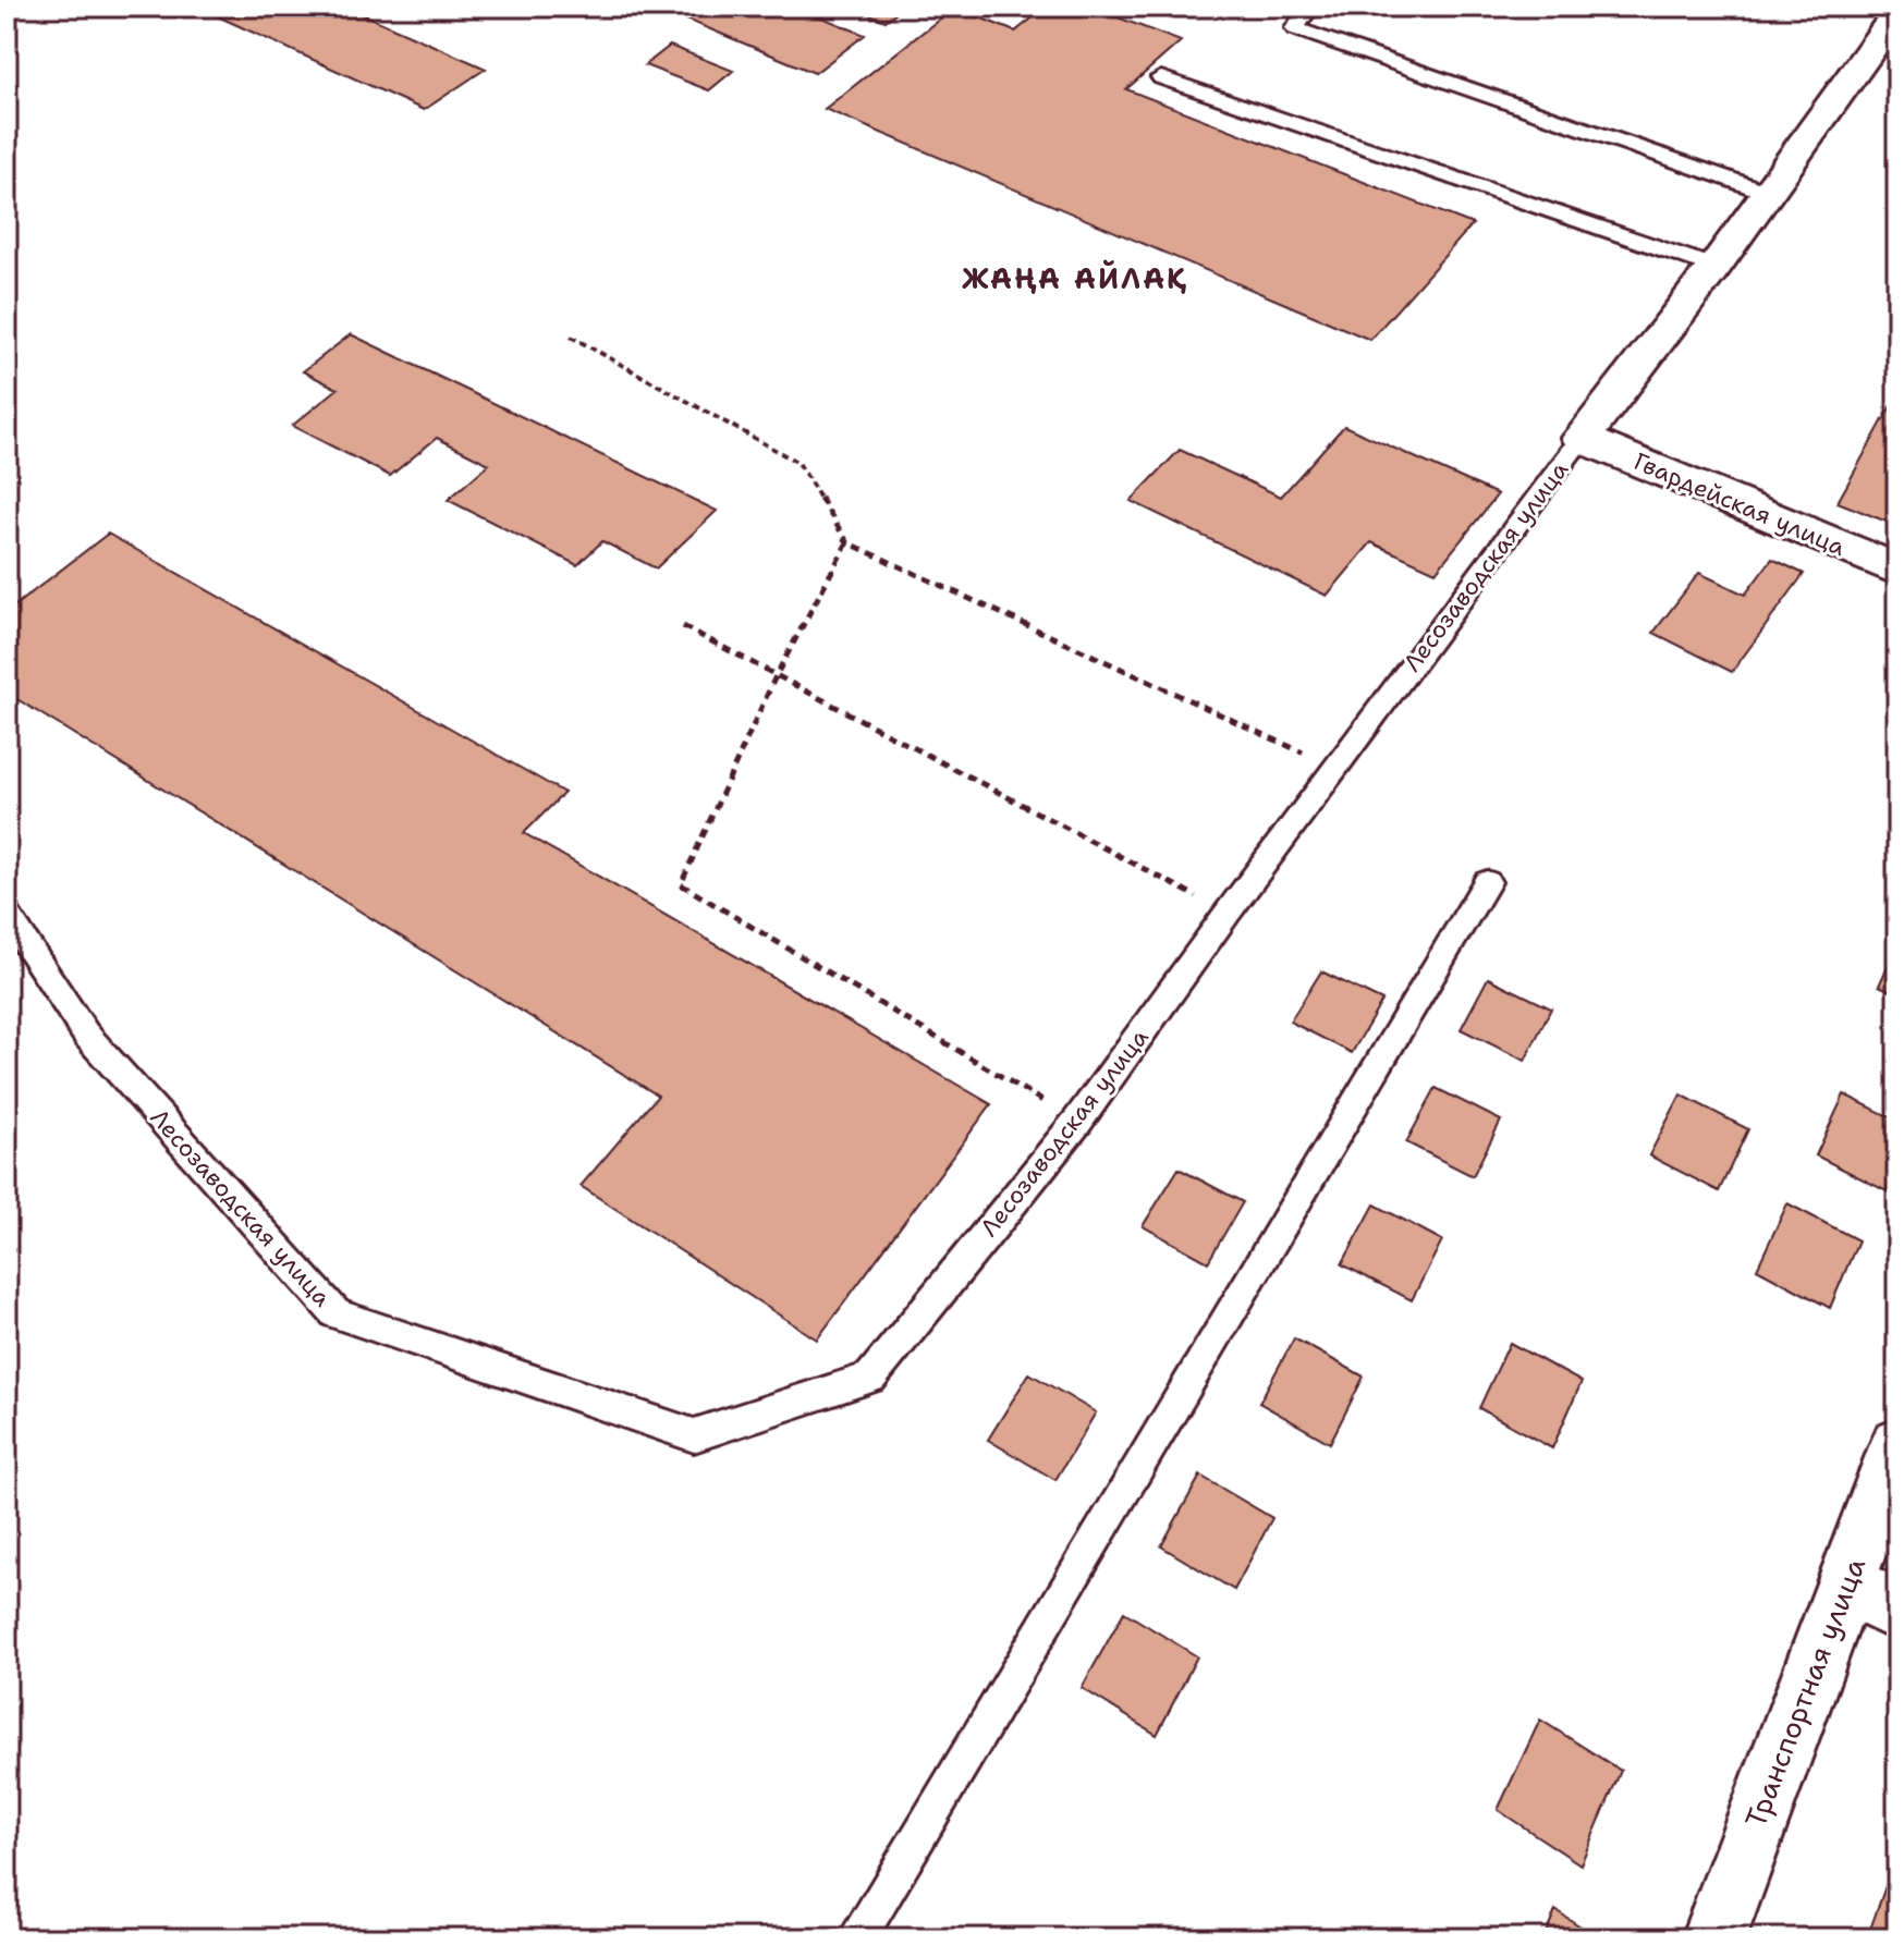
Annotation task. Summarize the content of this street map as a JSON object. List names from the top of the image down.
{
  "streets": {
    "street": ["Гвардейская улица", "Лесозаводская улица", "Транспортная улица"]
  },
  "crossings": [
    ["Гвардейская улица", "Лесозаводская улица"]
  ],
  "districts": ["ЖАҢА АЙЛАҚ"]
}
